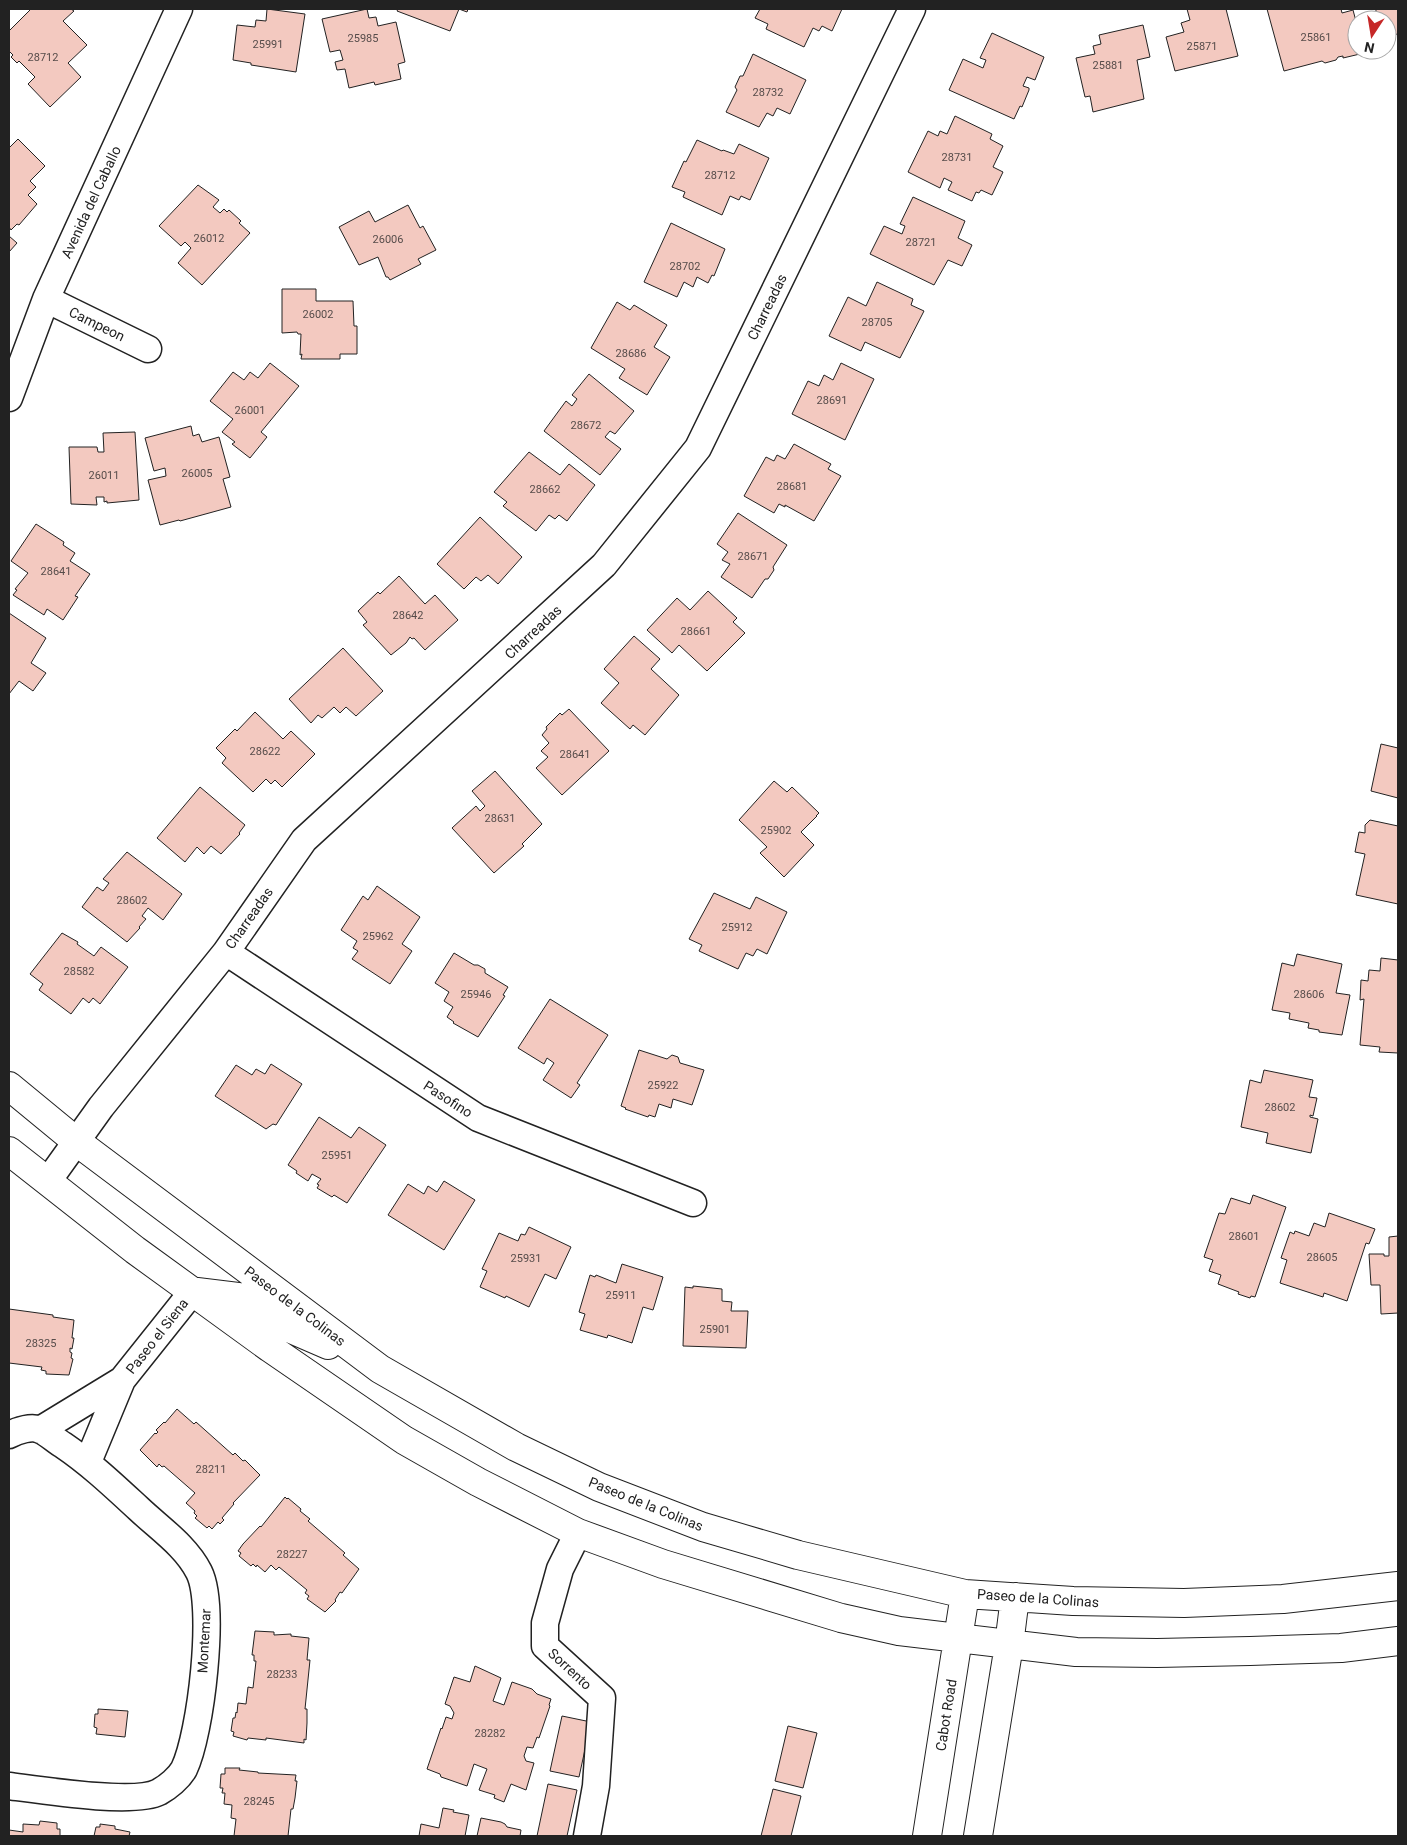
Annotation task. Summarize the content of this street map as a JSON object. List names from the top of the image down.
{
  "streets": {
    "main road": ["Paseo de la Colinas", "Cabot Road"],
    "street": [
      "Avenida del Caballo",
      "Charreadas",
      "Campeon",
      "Pasofino",
      "Paseo el Siena",
      "Montemar",
      "Sorrento"
    ]
  },
  "crossings": [
    ["Avenida del Caballo", "Campeon"],
    ["Charreadas", "Pasofino"],
    ["Charreadas", "Paseo de la Colinas"],
    ["Paseo de la Colinas", "Cabot Road"],
    ["Paseo el Siena", "Montemar"]
  ],
  "house_numbers": [
    "25861",
    "25985",
    "25991",
    "25871",
    "28712",
    "25881",
    "28732",
    "28731",
    "28712",
    "26012",
    "26006",
    "28721",
    "28702",
    "26002",
    "28705",
    "28686",
    "28691",
    "26001",
    "28672",
    "26005",
    "26011",
    "28681",
    "28662",
    "28671",
    "28641",
    "28642",
    "28661",
    "28622",
    "28641",
    "28631",
    "25902",
    "28602",
    "25912",
    "25962",
    "28582",
    "25946",
    "28606",
    "25922",
    "28602",
    "25951",
    "28601",
    "28605",
    "25931",
    "25911",
    "25901",
    "28325",
    "28211",
    "28227",
    "28233",
    "28282",
    "28245"
  ],
  "north": "bottom"
}
